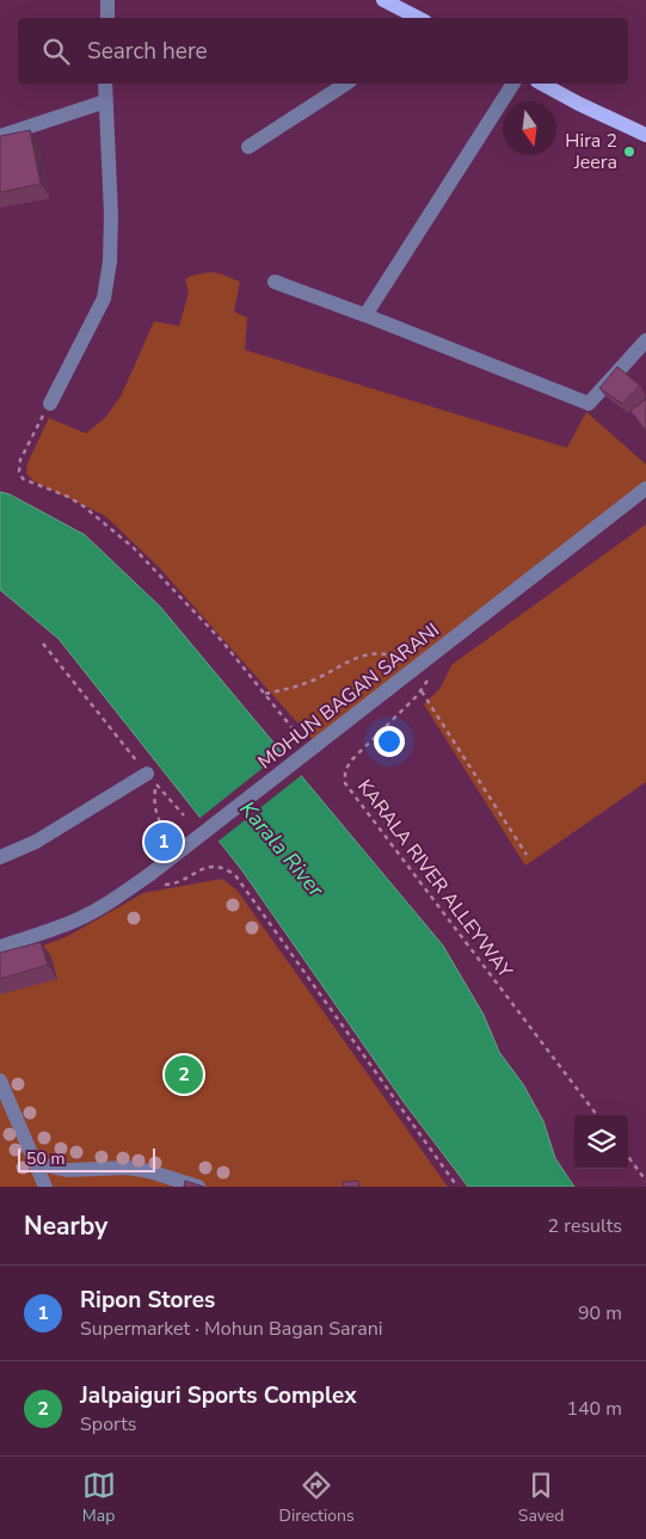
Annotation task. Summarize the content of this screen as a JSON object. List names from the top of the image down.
{
  "streets": {
    "street": ["MOHUN BAGAN SARANI"],
    "path": ["KARALA RIVER ALLEYWAY"]
  },
  "crossings": [
    ["MOHUN BAGAN SARANI", "KARALA RIVER ALLEYWAY"]
  ],
  "water": ["Karala River"],
  "places": ["Hira 2 Jeera"],
  "scale_bar": "50 m",
  "north": "bottom",
  "page": {
    "search": "Search here",
    "pins": ["1", "2"],
    "scale": "50 m",
    "heading": ["Nearby", "2 results"],
    "list": [
      {
        "mark": "1",
        "name": "Ripon Stores",
        "note": "Supermarket · Mohun Bagan Sarani",
        "value": "90 m"
      },
      {
        "mark": "2",
        "name": "Jalpaiguri Sports Complex",
        "note": "Sports",
        "value": "140 m"
      }
    ],
    "nav": ["Map", "Directions", "Saved"]
  }
}
